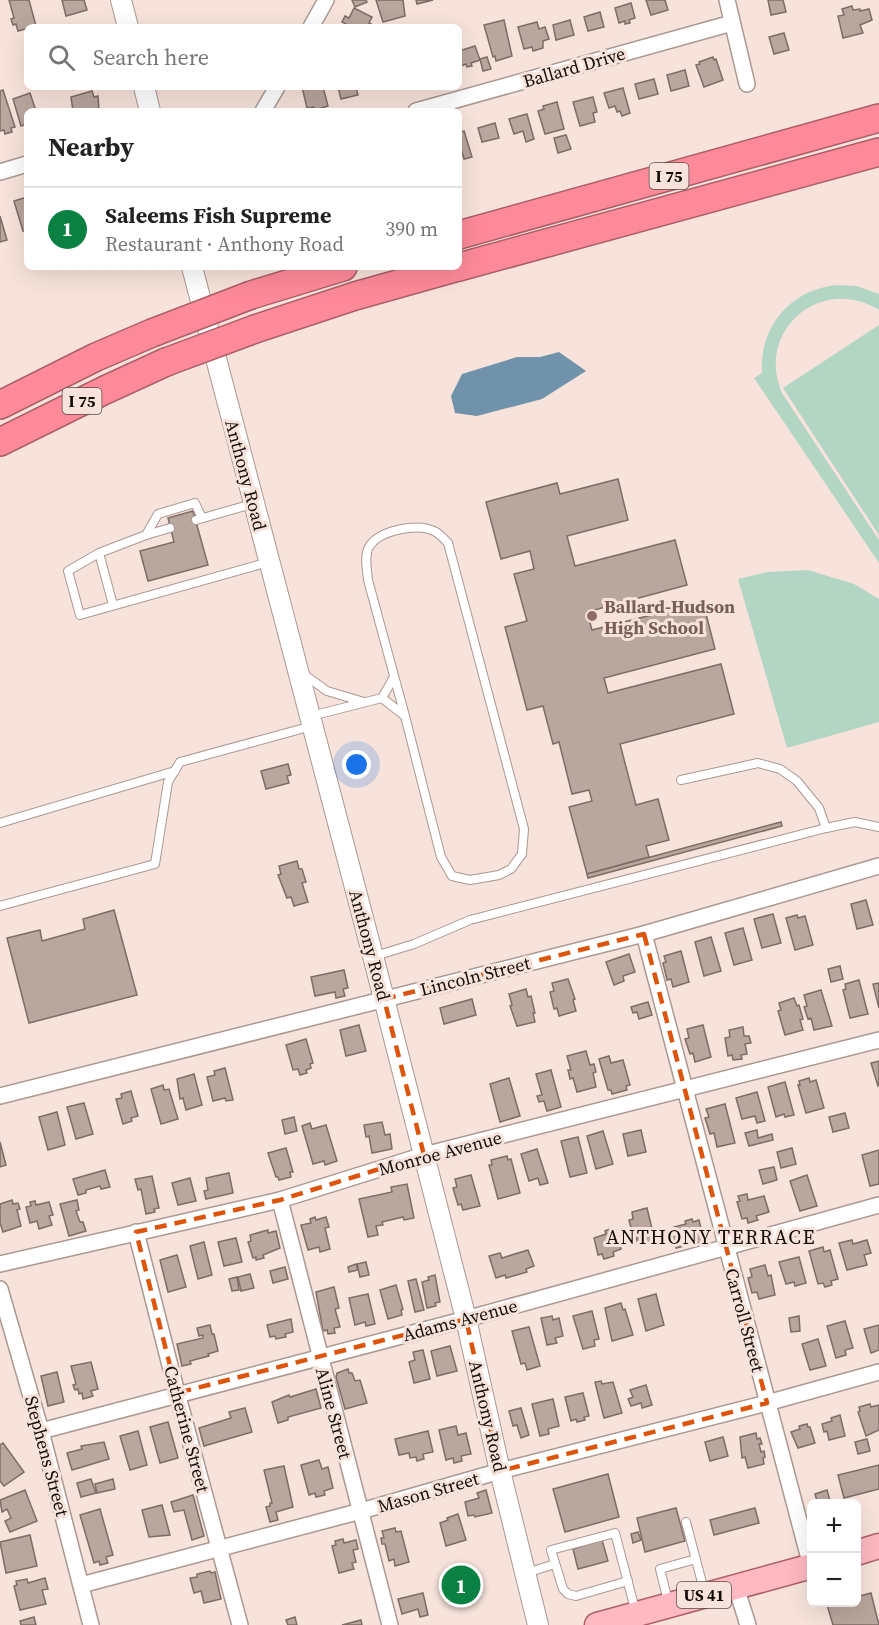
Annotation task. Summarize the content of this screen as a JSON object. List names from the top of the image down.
{
  "streets": {
    "highway": ["I 75"],
    "main road": ["US 41"],
    "street": [
      "Ballard Drive",
      "Anthony Road",
      "Lincoln Street",
      "Monroe Avenue",
      "Adams Avenue",
      "Carroll Street",
      "Aline Street",
      "Catherine Street",
      "Stephens Street",
      "Mason Street"
    ]
  },
  "crossings": [
    ["Anthony Road", "Lincoln Street"],
    ["Anthony Road", "Monroe Avenue"],
    ["Anthony Road", "Adams Avenue"],
    ["Anthony Road", "Mason Street"],
    ["Lincoln Street", "Carroll Street"],
    ["Monroe Avenue", "Carroll Street"],
    ["Monroe Avenue", "Aline Street"],
    ["Monroe Avenue", "Catherine Street"],
    ["Adams Avenue", "Carroll Street"],
    ["Adams Avenue", "Aline Street"],
    ["Adams Avenue", "Catherine Street"],
    ["Adams Avenue", "Stephens Street"],
    ["Carroll Street", "Mason Street"],
    ["Aline Street", "Mason Street"],
    ["Catherine Street", "Mason Street"],
    ["Stephens Street", "Mason Street"]
  ],
  "districts": ["ANTHONY TERRACE"],
  "places": ["Ballard-Hudson High School"],
  "page": {
    "search": "Search here",
    "heading": "Nearby",
    "list": [
      {
        "mark": "1",
        "name": "Saleems Fish Supreme",
        "note": "Restaurant · Anthony Road",
        "value": "390 m"
      }
    ],
    "map_buttons": ["+", "−"],
    "pins": "1"
  }
}
